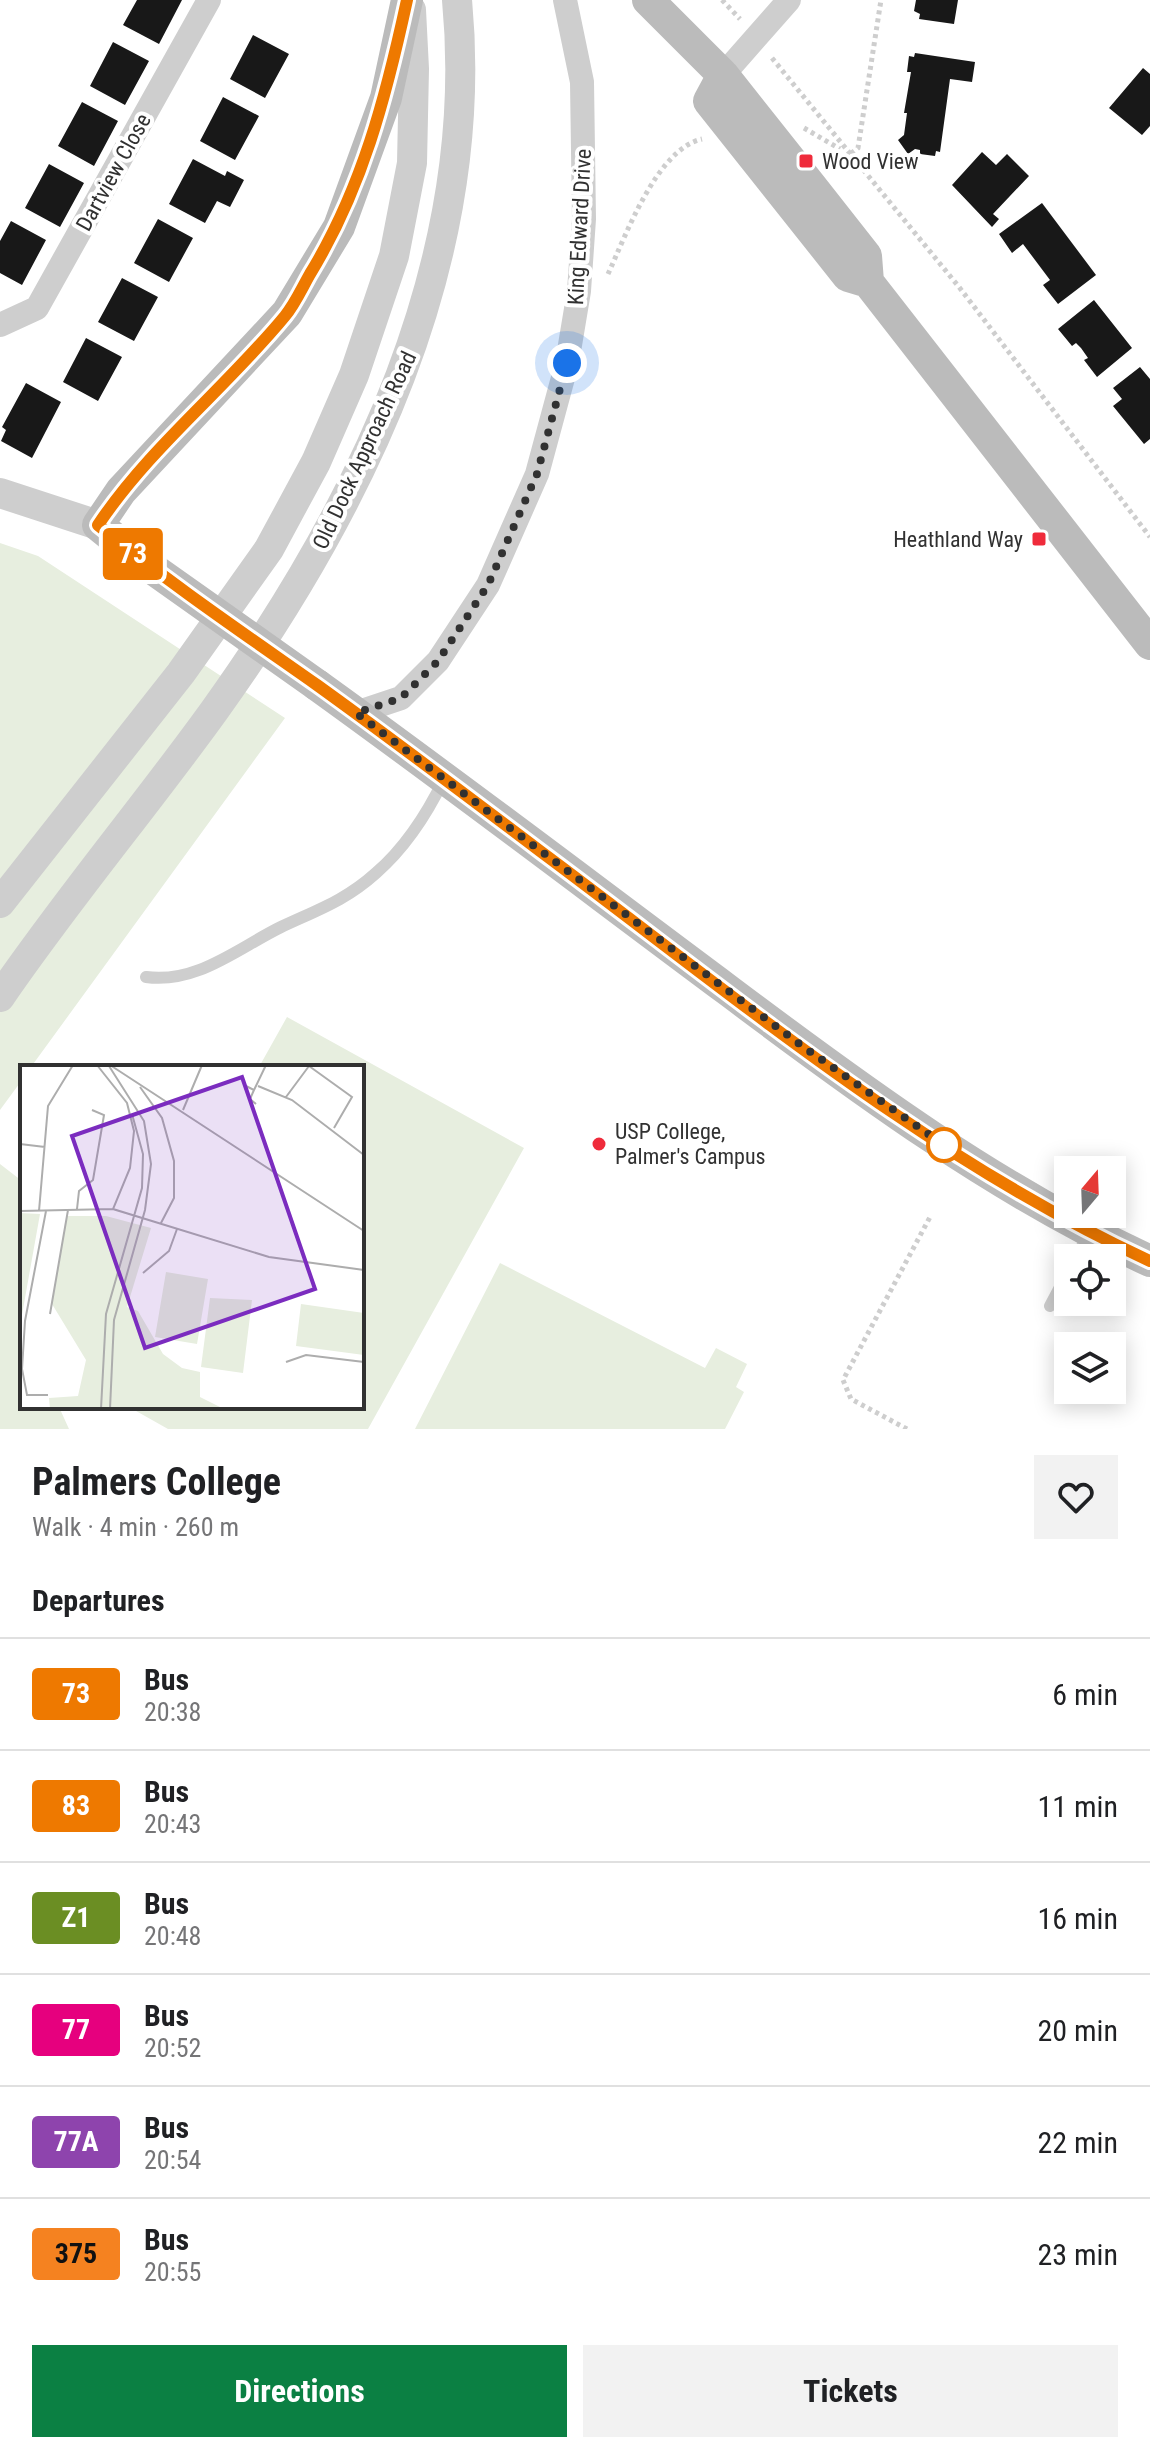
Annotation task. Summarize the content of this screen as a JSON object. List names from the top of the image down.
{
  "streets": {
    "street": ["Dartview Close", "King Edward Drive", "Old Dock Approach Road"]
  },
  "places": {
    "transit": ["Wood View", "Heathland Way"],
    "other": ["USP College, Palmer's Campus"]
  },
  "lines": ["bus line 73"],
  "north": "top",
  "page": {
    "on_map": "73",
    "heading": [
      ["Palmers College", "Walk · 4 min · 260 m"],
      "Departures"
    ],
    "list": [
      {
        "mark": "73",
        "name": "Bus",
        "note": "20:38",
        "value": "6 min"
      },
      {
        "mark": "83",
        "name": "Bus",
        "note": "20:43",
        "value": "11 min"
      },
      {
        "mark": "Z1",
        "name": "Bus",
        "note": "20:48",
        "value": "16 min"
      },
      {
        "mark": "77",
        "name": "Bus",
        "note": "20:52",
        "value": "20 min"
      },
      {
        "mark": "77A",
        "name": "Bus",
        "note": "20:54",
        "value": "22 min"
      },
      {
        "mark": "375",
        "name": "Bus",
        "note": "20:55",
        "value": "23 min"
      }
    ],
    "buttons": ["Directions", "Tickets"]
  }
}
